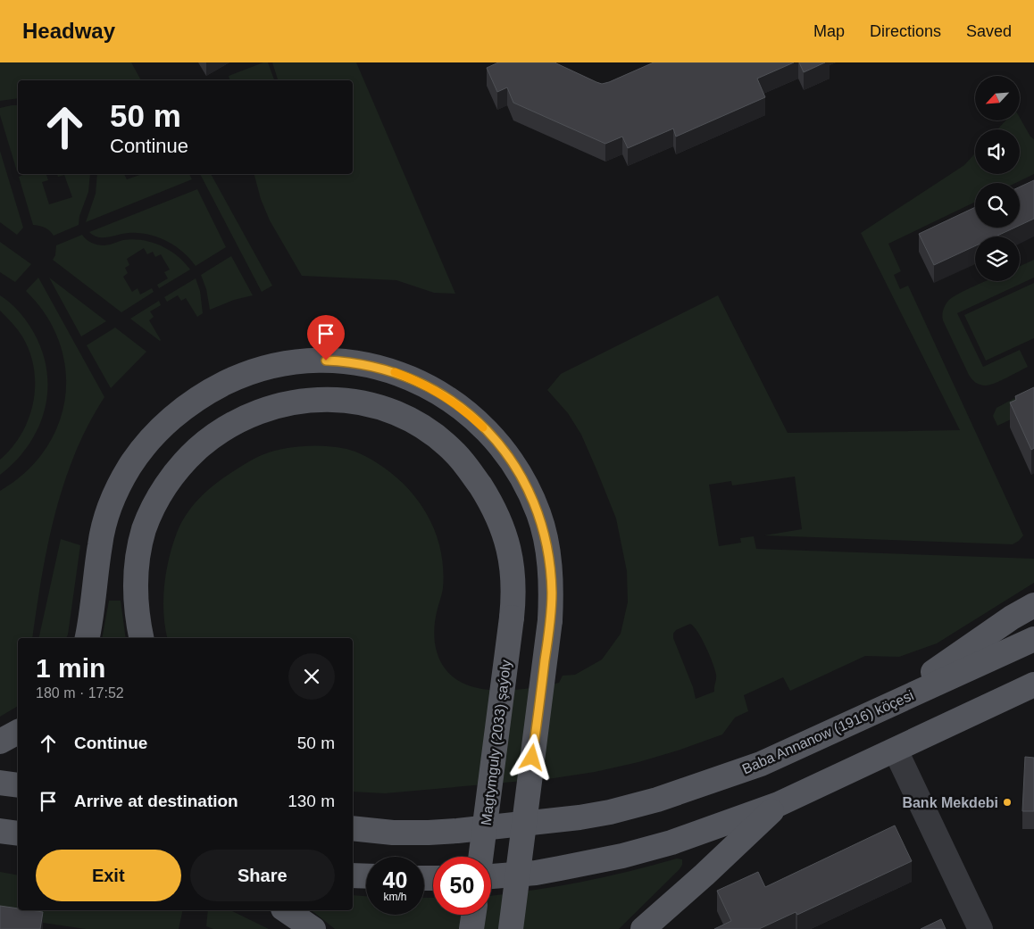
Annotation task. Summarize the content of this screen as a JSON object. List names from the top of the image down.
{
  "streets": {
    "main road": ["Baba Annanow (1916) köçesi", "Magtymguly (2033) şaýoly"]
  },
  "places": ["Bank Mekdebi"],
  "north": "bottom left",
  "page": {
    "header": "Headway",
    "nav": ["Map", "Directions", "Saved"],
    "turn": ["50 m", "Continue"],
    "heading": ["1 min", "180 m · 17:52"],
    "list": [
      {
        "name": "Continue",
        "value": "50 m"
      },
      {
        "name": "Arrive at destination",
        "value": "130 m"
      }
    ],
    "buttons": ["Exit", "Share"],
    "speed": "40 km/h",
    "limit": "50"
  }
}
